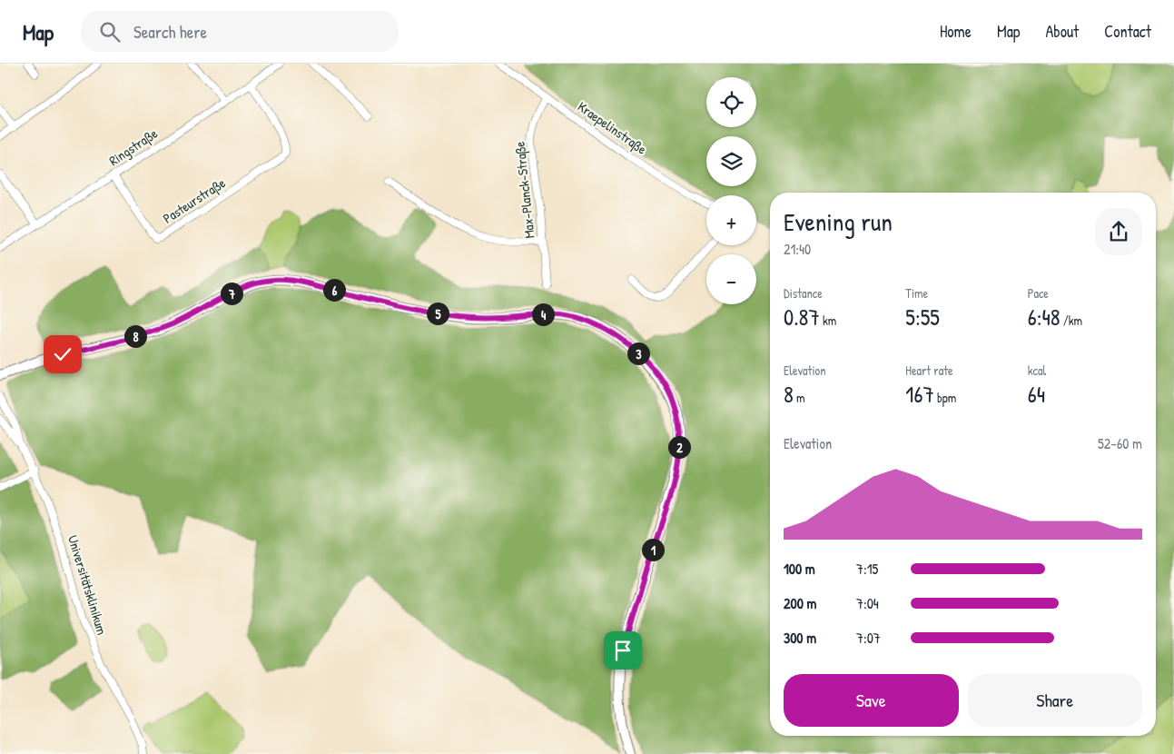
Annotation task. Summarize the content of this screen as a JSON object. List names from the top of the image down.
{
  "streets": {
    "street": [
      "Kraepelinstraße",
      "Ringstraße",
      "Max-Planck-Straße",
      "Pasteurstraße",
      "Universitätsklinikum"
    ]
  },
  "crossings": [
    ["Kraepelinstraße", "Max-Planck-Straße"],
    ["Ringstraße", "Pasteurstraße"]
  ],
  "page": {
    "header": "Map",
    "search": "Search here",
    "nav": [
      "Home",
      "Map",
      "About",
      "Contact"
    ],
    "map_buttons": ["+", "−"],
    "heading": ["Evening run", "21:40"],
    "stats": [
      ["Distance", "0.87 km"],
      ["Time", "5:55"],
      ["Pace", "6:48 /km"],
      ["Elevation", "8 m"],
      ["Heart rate", "167 bpm"],
      ["kcal", "64"]
    ],
    "pins": [
      "6",
      "7",
      "5",
      "4",
      "8",
      "3",
      "2",
      "1"
    ],
    "chart": ["Elevation", "52–60 m"],
    "list": [
      {
        "name": "100 m",
        "note": "7:15"
      },
      {
        "name": "200 m",
        "note": "7:04"
      },
      {
        "name": "300 m",
        "note": "7:07"
      }
    ],
    "buttons": ["Save", "Share"]
  }
}
